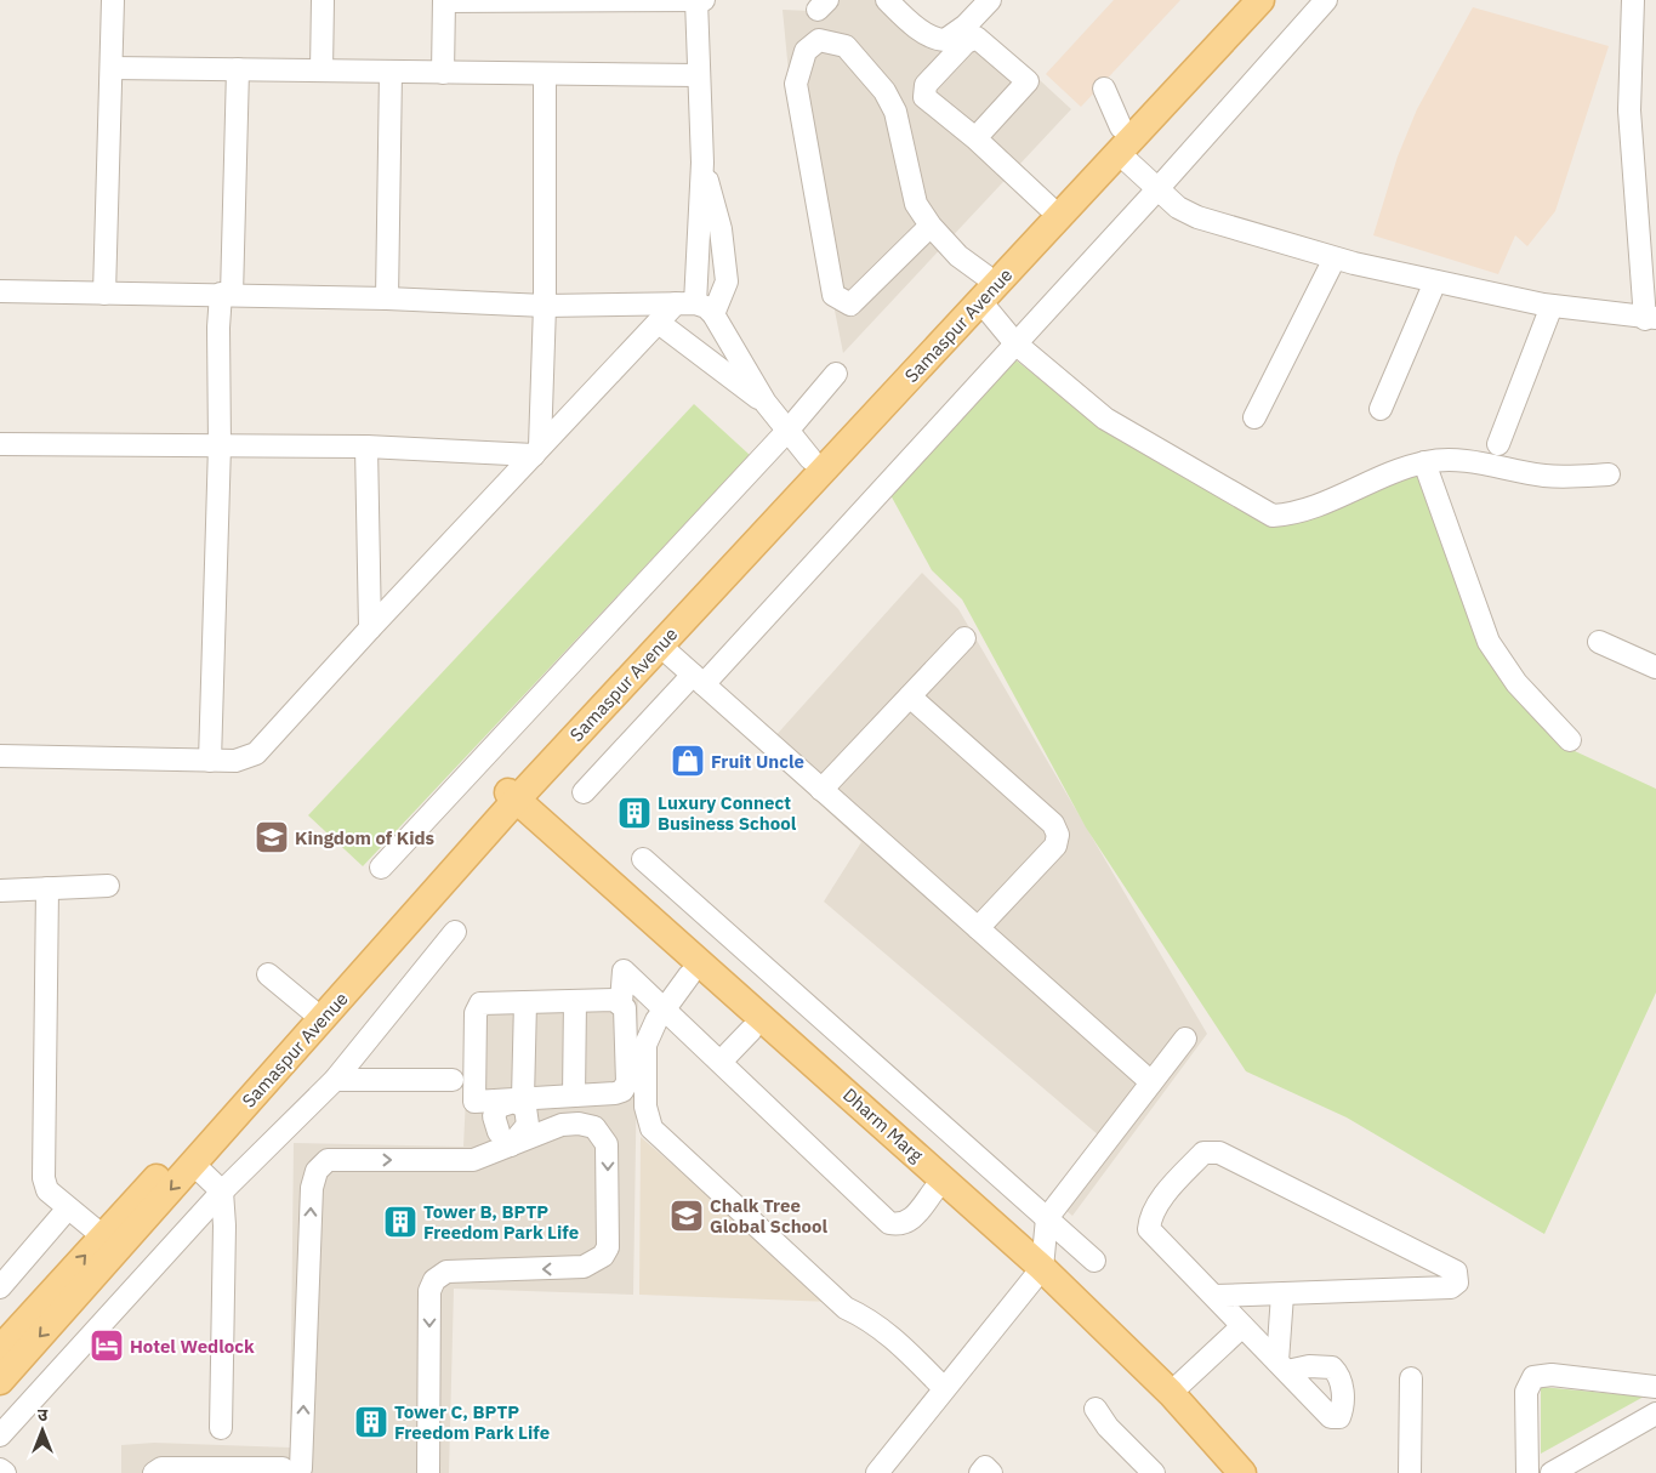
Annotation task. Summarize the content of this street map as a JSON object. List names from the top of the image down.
{
  "streets": {
    "main road": ["Samaspur Avenue", "Dharm Marg"]
  },
  "crossings": [
    ["Samaspur Avenue", "Dharm Marg"]
  ],
  "places": {
    "shop": ["Fruit Uncle"],
    "building": ["Luxury Connect Business School", "Tower B, BPTP Freedom Park Life", "Tower C, BPTP Freedom Park Life"],
    "school or university": ["Kingdom of Kids", "Chalk Tree Global School"],
    "hotel": ["Hotel Wedlock"]
  },
  "north": "top"
}
